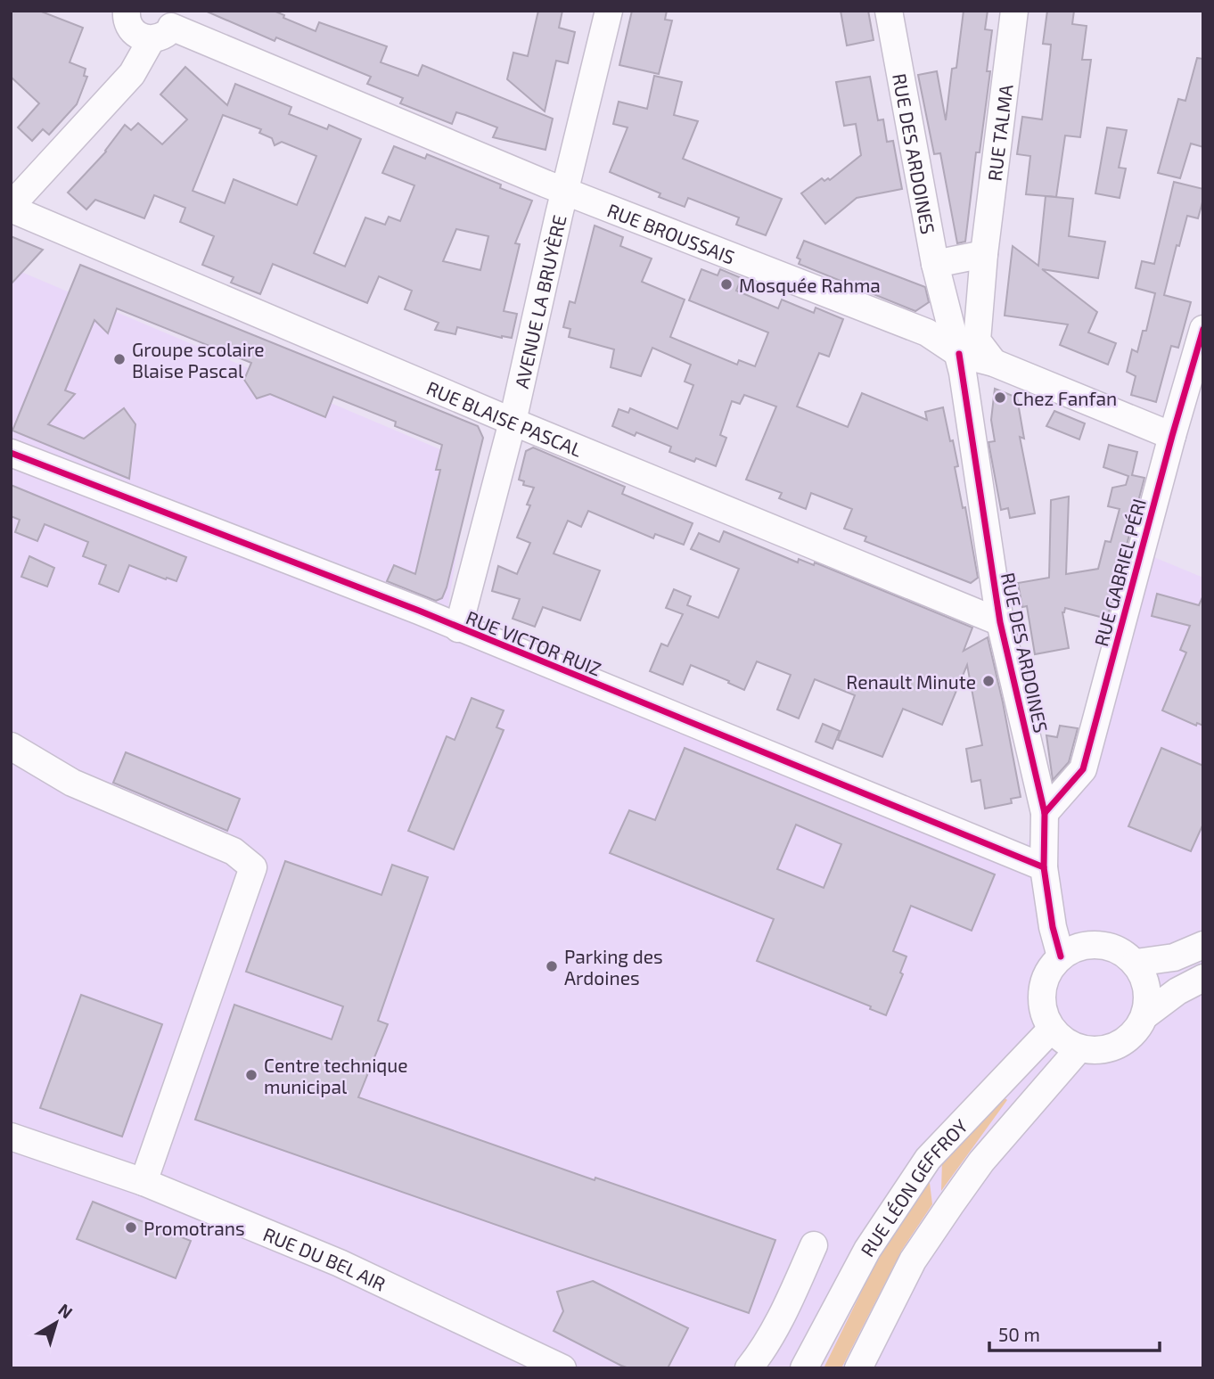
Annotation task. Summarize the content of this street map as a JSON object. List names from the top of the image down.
{
  "streets": {
    "street": [
      "RUE TALMA",
      "RUE DES ARDOINES",
      "RUE BROUSSAIS",
      "AVENUE LA BRUYÈRE",
      "RUE BLAISE PASCAL",
      "RUE GABRIEL PÉRI",
      "RUE VICTOR RUIZ",
      "RUE LÉON GEFFROY",
      "RUE DU BEL AIR"
    ]
  },
  "crossings": [
    ["RUE TALMA", "RUE BROUSSAIS"],
    ["RUE DES ARDOINES", "RUE BROUSSAIS"],
    ["RUE DES ARDOINES", "RUE BLAISE PASCAL"],
    ["RUE DES ARDOINES", "RUE GABRIEL PÉRI"],
    ["RUE DES ARDOINES", "RUE VICTOR RUIZ"],
    ["RUE DES ARDOINES", "RUE LÉON GEFFROY"],
    ["RUE BROUSSAIS", "AVENUE LA BRUYÈRE"],
    ["RUE BROUSSAIS", "RUE GABRIEL PÉRI"],
    ["AVENUE LA BRUYÈRE", "RUE BLAISE PASCAL"],
    ["AVENUE LA BRUYÈRE", "RUE VICTOR RUIZ"]
  ],
  "places": [
    "Mosquée Rahma",
    "Groupe scolaire Blaise Pascal",
    "Chez Fanfan",
    "Renault Minute",
    "Parking des Ardoines",
    "Centre technique municipal",
    "Promotrans"
  ],
  "scale_bar": "50 m",
  "north": "top right"
}
